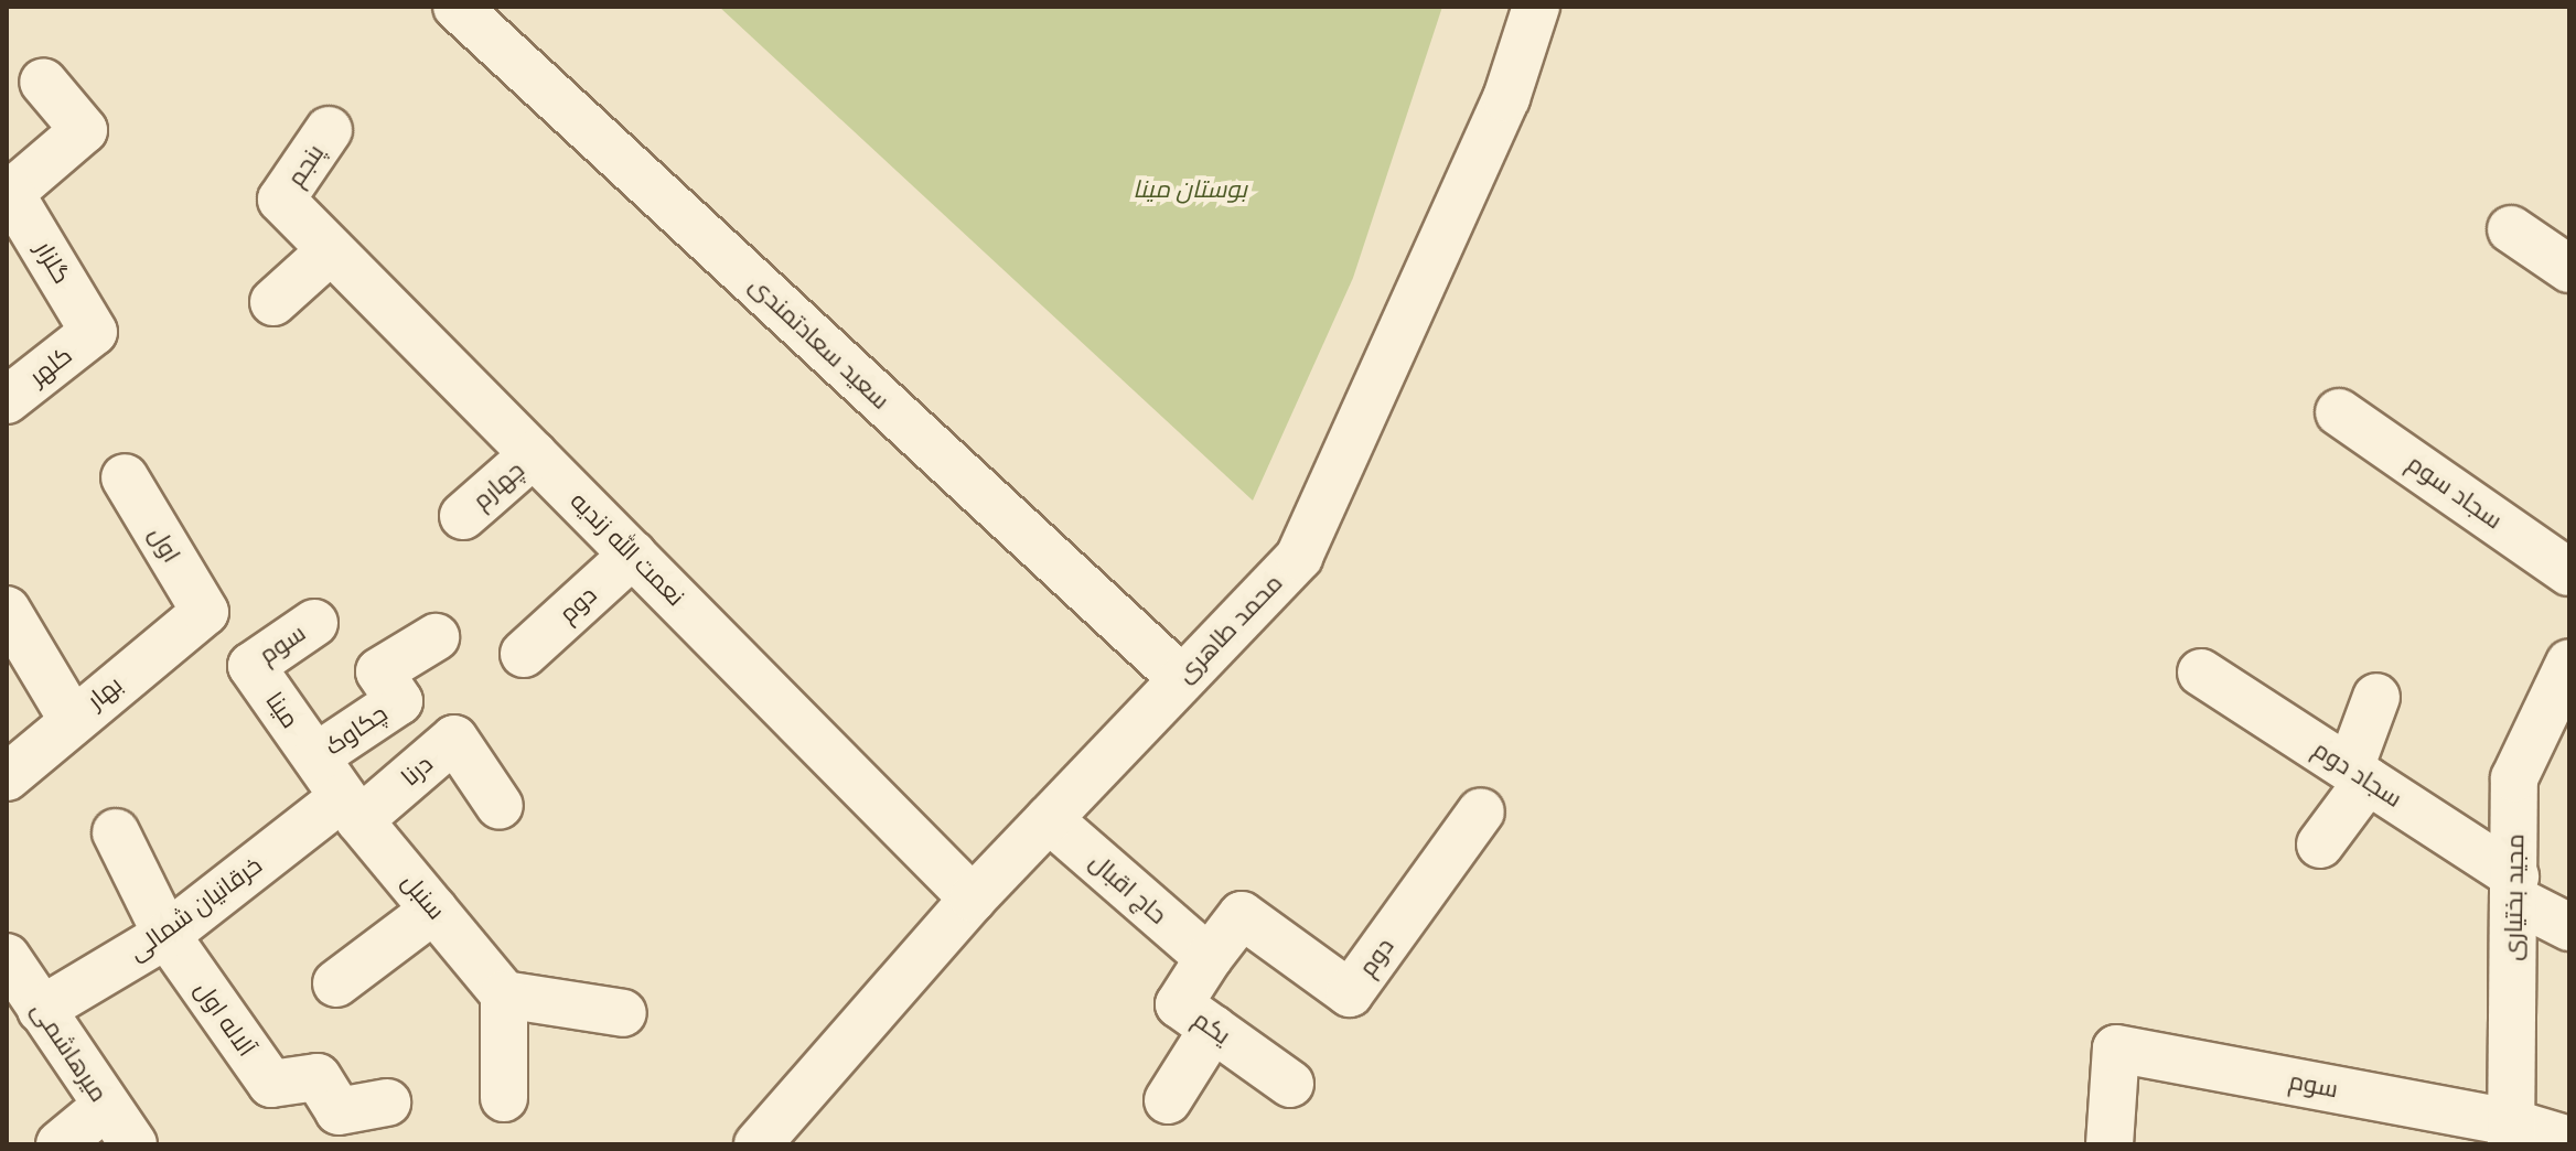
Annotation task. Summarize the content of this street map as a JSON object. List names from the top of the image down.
{
  "streets": {
    "street": [
      "پنجم",
      "گلزار",
      "سعید سعادتمندی",
      "کلهر",
      "چهارم",
      "سجاد سوم",
      "اول",
      "نعمت الله زندیه",
      "دوم",
      "محمد طاهری",
      "سوم",
      "بهار",
      "مینا",
      "چکاوک",
      "درنا",
      "سجاد دوم",
      "حاج اقبال",
      "سنبل",
      "مجید بختیاری",
      "خرقانیان شمالی",
      "آلاله اول",
      "یکم",
      "میرهاشمی"
    ]
  },
  "crossings": [
    ["پنجم", "نعمت الله زندیه"],
    ["گلزار", "کلهر"],
    ["سعید سعادتمندی", "محمد طاهری"],
    ["چهارم", "نعمت الله زندیه"],
    ["اول", "بهار"],
    ["نعمت الله زندیه", "دوم"],
    ["نعمت الله زندیه", "محمد طاهری"],
    ["دوم", "حاج اقبال"],
    ["دوم", "یکم"],
    ["محمد طاهری", "حاج اقبال"],
    ["سوم", "مینا"],
    ["سوم", "مجید بختیاری"],
    ["مینا", "چکاوک"],
    ["مینا", "درنا"],
    ["مینا", "سنبل"],
    ["مینا", "خرقانیان شمالی"],
    ["درنا", "سنبل"],
    ["درنا", "خرقانیان شمالی"],
    ["سجاد دوم", "مجید بختیاری"],
    ["حاج اقبال", "یکم"],
    ["سنبل", "خرقانیان شمالی"],
    ["خرقانیان شمالی", "آلاله اول"],
    ["خرقانیان شمالی", "میرهاشمی"]
  ],
  "parks": ["بوستان مینا"]
}
